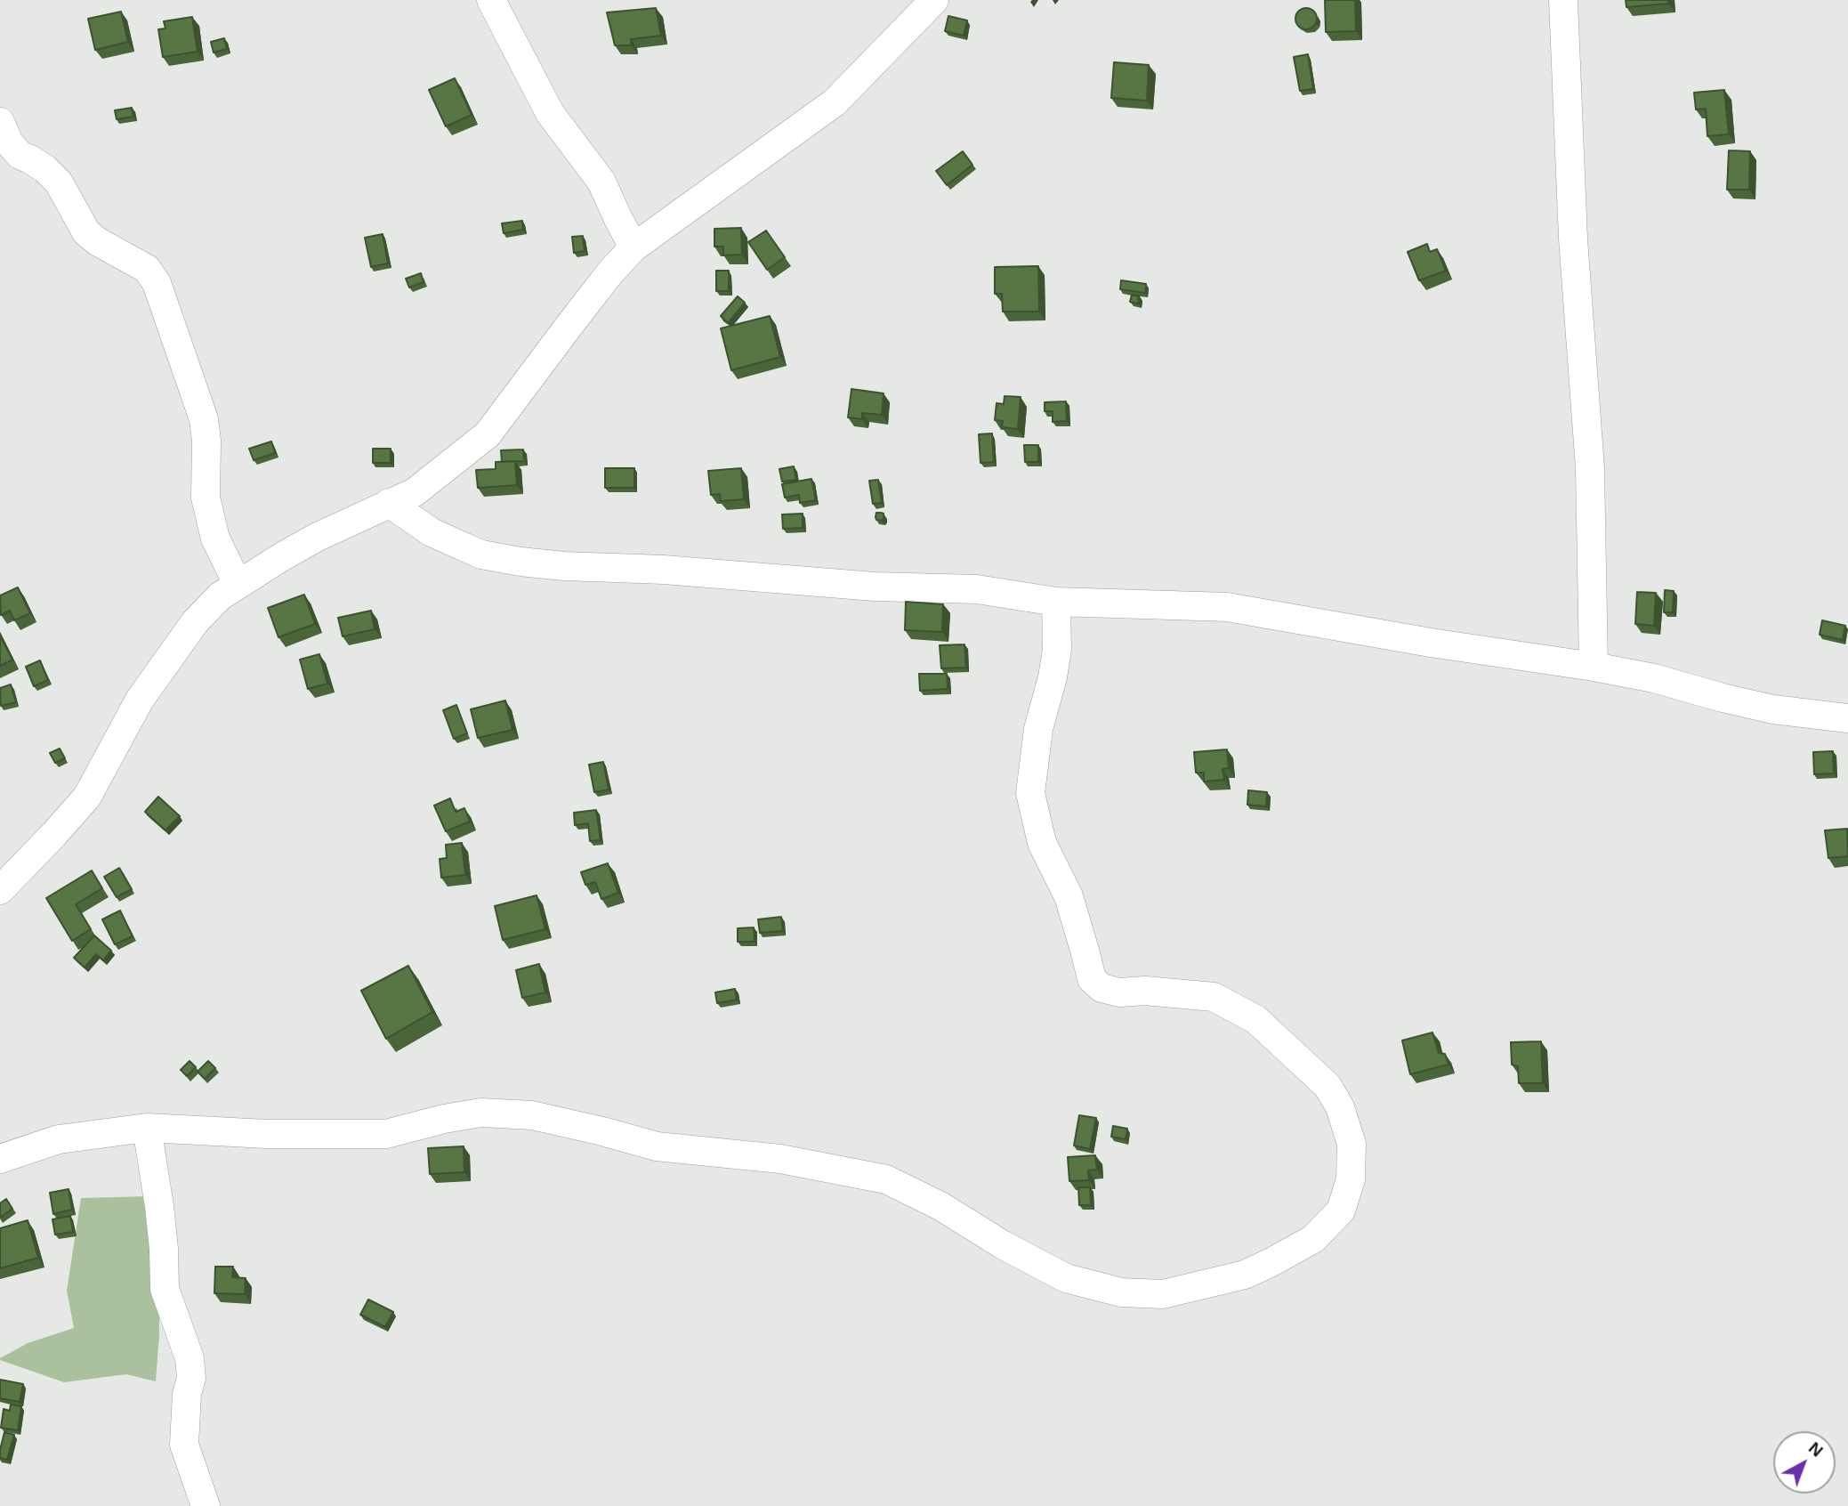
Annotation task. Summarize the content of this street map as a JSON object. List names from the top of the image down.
{
  "north": "top right"
}
